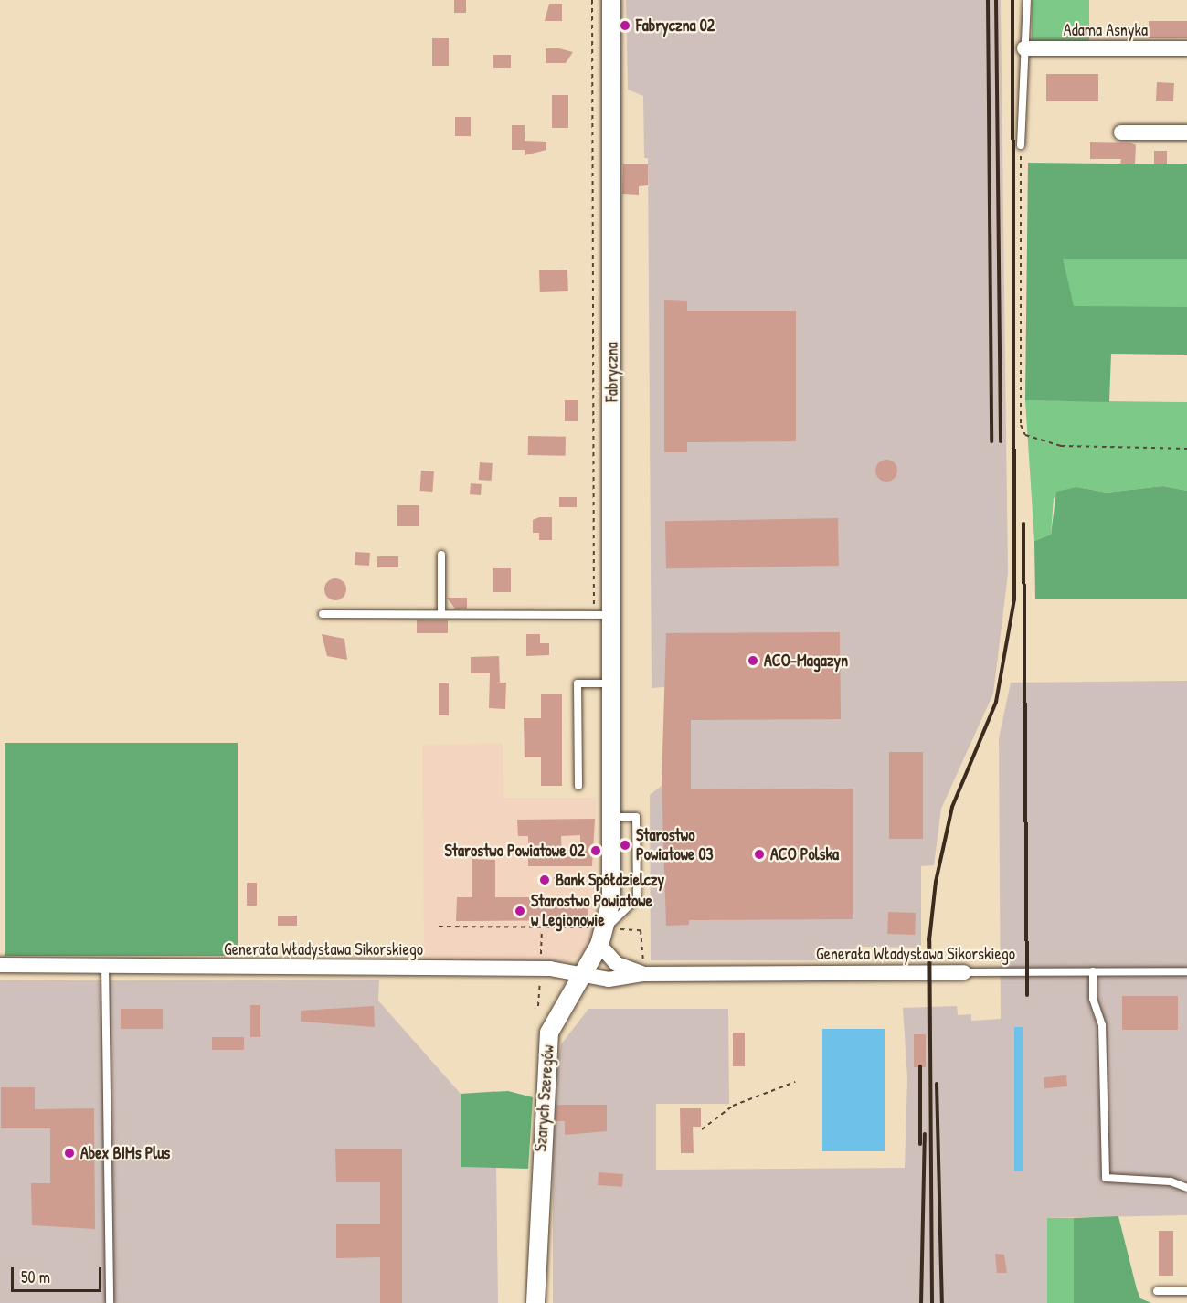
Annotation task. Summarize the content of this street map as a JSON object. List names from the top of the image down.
{
  "streets": {
    "street": [
      "Adama Asnyka",
      "Fabryczna",
      "Generała Władysława Sikorskiego",
      "Szarych Szeregów"
    ]
  },
  "crossings": [
    ["Generała Władysława Sikorskiego", "Szarych Szeregów"]
  ],
  "places": [
    "Fabryczna 02",
    "ACO-Magazyn",
    "Starostwo Powiatowe 03",
    "Starostwo Powiatowe 02",
    "ACO Polska",
    "Bank Spółdzielczy",
    "Starostwo Powiatowe w Legionowie",
    "Abex BIMs Plus"
  ],
  "scale_bar": "50 m"
}
